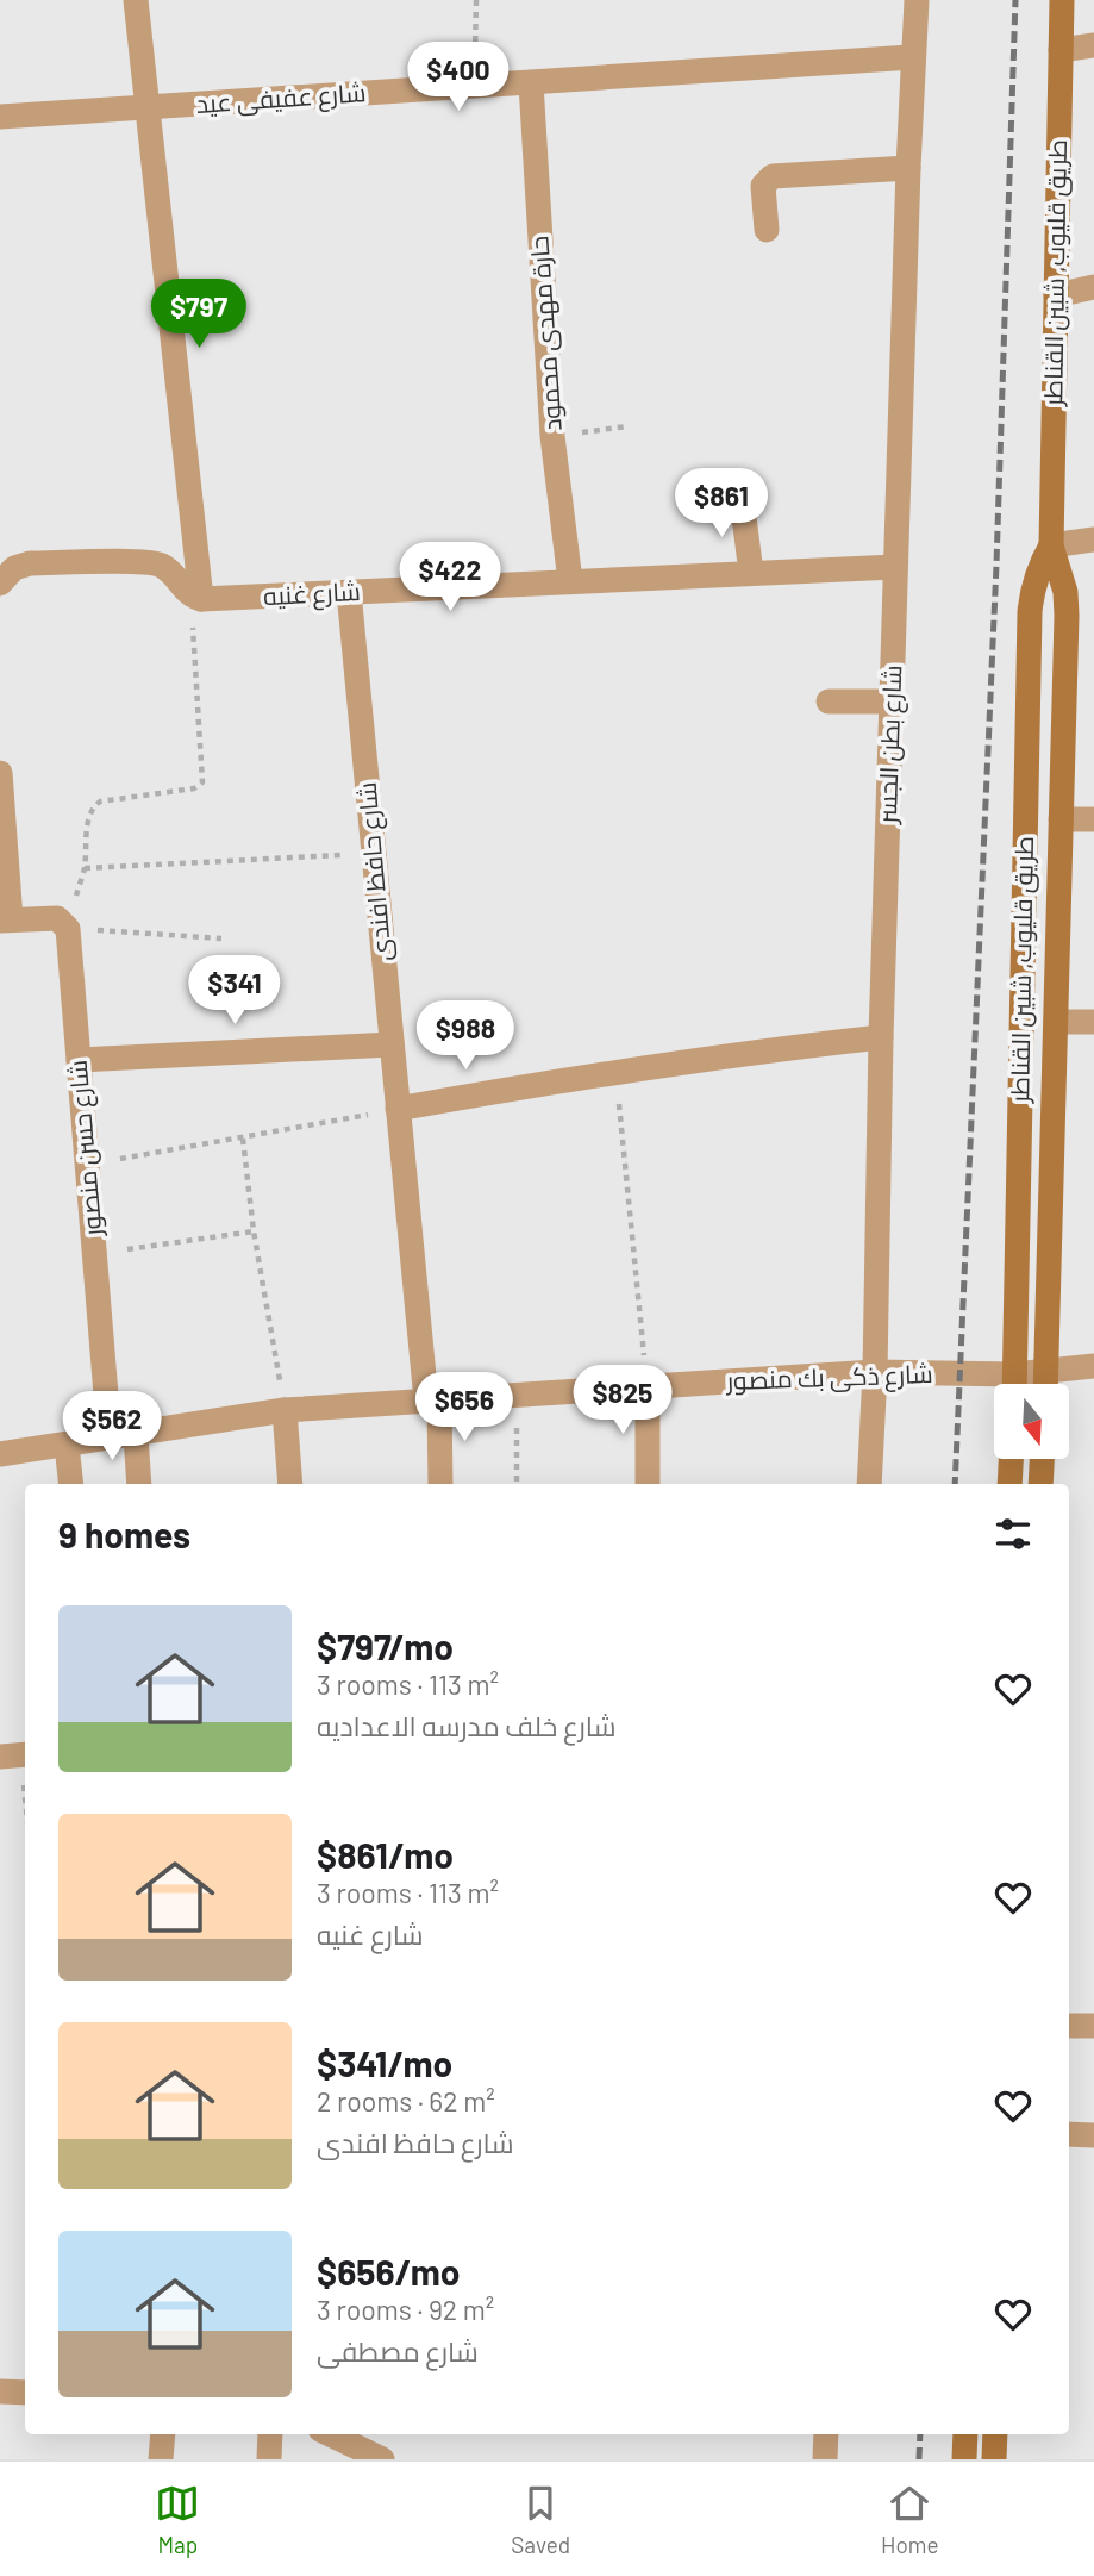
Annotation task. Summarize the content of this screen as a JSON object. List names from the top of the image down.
{
  "streets": {
    "main road": ["طريق قليوب, شبين القناطر"],
    "street": [
      "شارع عفيفى عيد",
      "حارة مهدى محمود",
      "شارع غنيه",
      "شارع بطن الجسر",
      "شارع حافظ افندى",
      "شارع حسن منصور",
      "شارع ذكى بك منصور"
    ]
  },
  "crossings": [
    ["شارع عفيفى عيد", "حارة مهدى محمود"],
    ["شارع عفيفى عيد", "شارع بطن الجسر"],
    ["طريق قليوب, شبين القناطر", "شارع ذكى بك منصور"],
    ["حارة مهدى محمود", "شارع غنيه"],
    ["شارع غنيه", "شارع بطن الجسر"],
    ["شارع غنيه", "شارع حافظ افندى"],
    ["شارع بطن الجسر", "شارع ذكى بك منصور"],
    ["شارع حافظ افندى", "شارع ذكى بك منصور"],
    ["شارع حسن منصور", "شارع ذكى بك منصور"]
  ],
  "north": "bottom",
  "page": {
    "price": [
      "$400",
      "$797",
      "$861",
      "$422",
      "$341",
      "$988",
      "$825",
      "$656",
      "$562"
    ],
    "heading": "9 homes",
    "list": [
      {
        "name": "$797/mo",
        "note": "3 rooms · 113 m² · شارع خلف مدرسه الاعداديه"
      },
      {
        "name": "$861/mo",
        "note": "3 rooms · 113 m² · شارع غنيه"
      },
      {
        "name": "$341/mo",
        "note": "2 rooms · 62 m² · شارع حافظ افندى"
      },
      {
        "name": "$656/mo",
        "note": "3 rooms · 92 m² · شارع مصطفى"
      }
    ],
    "tabs": ["Map", "Saved", "Home"]
  }
}
